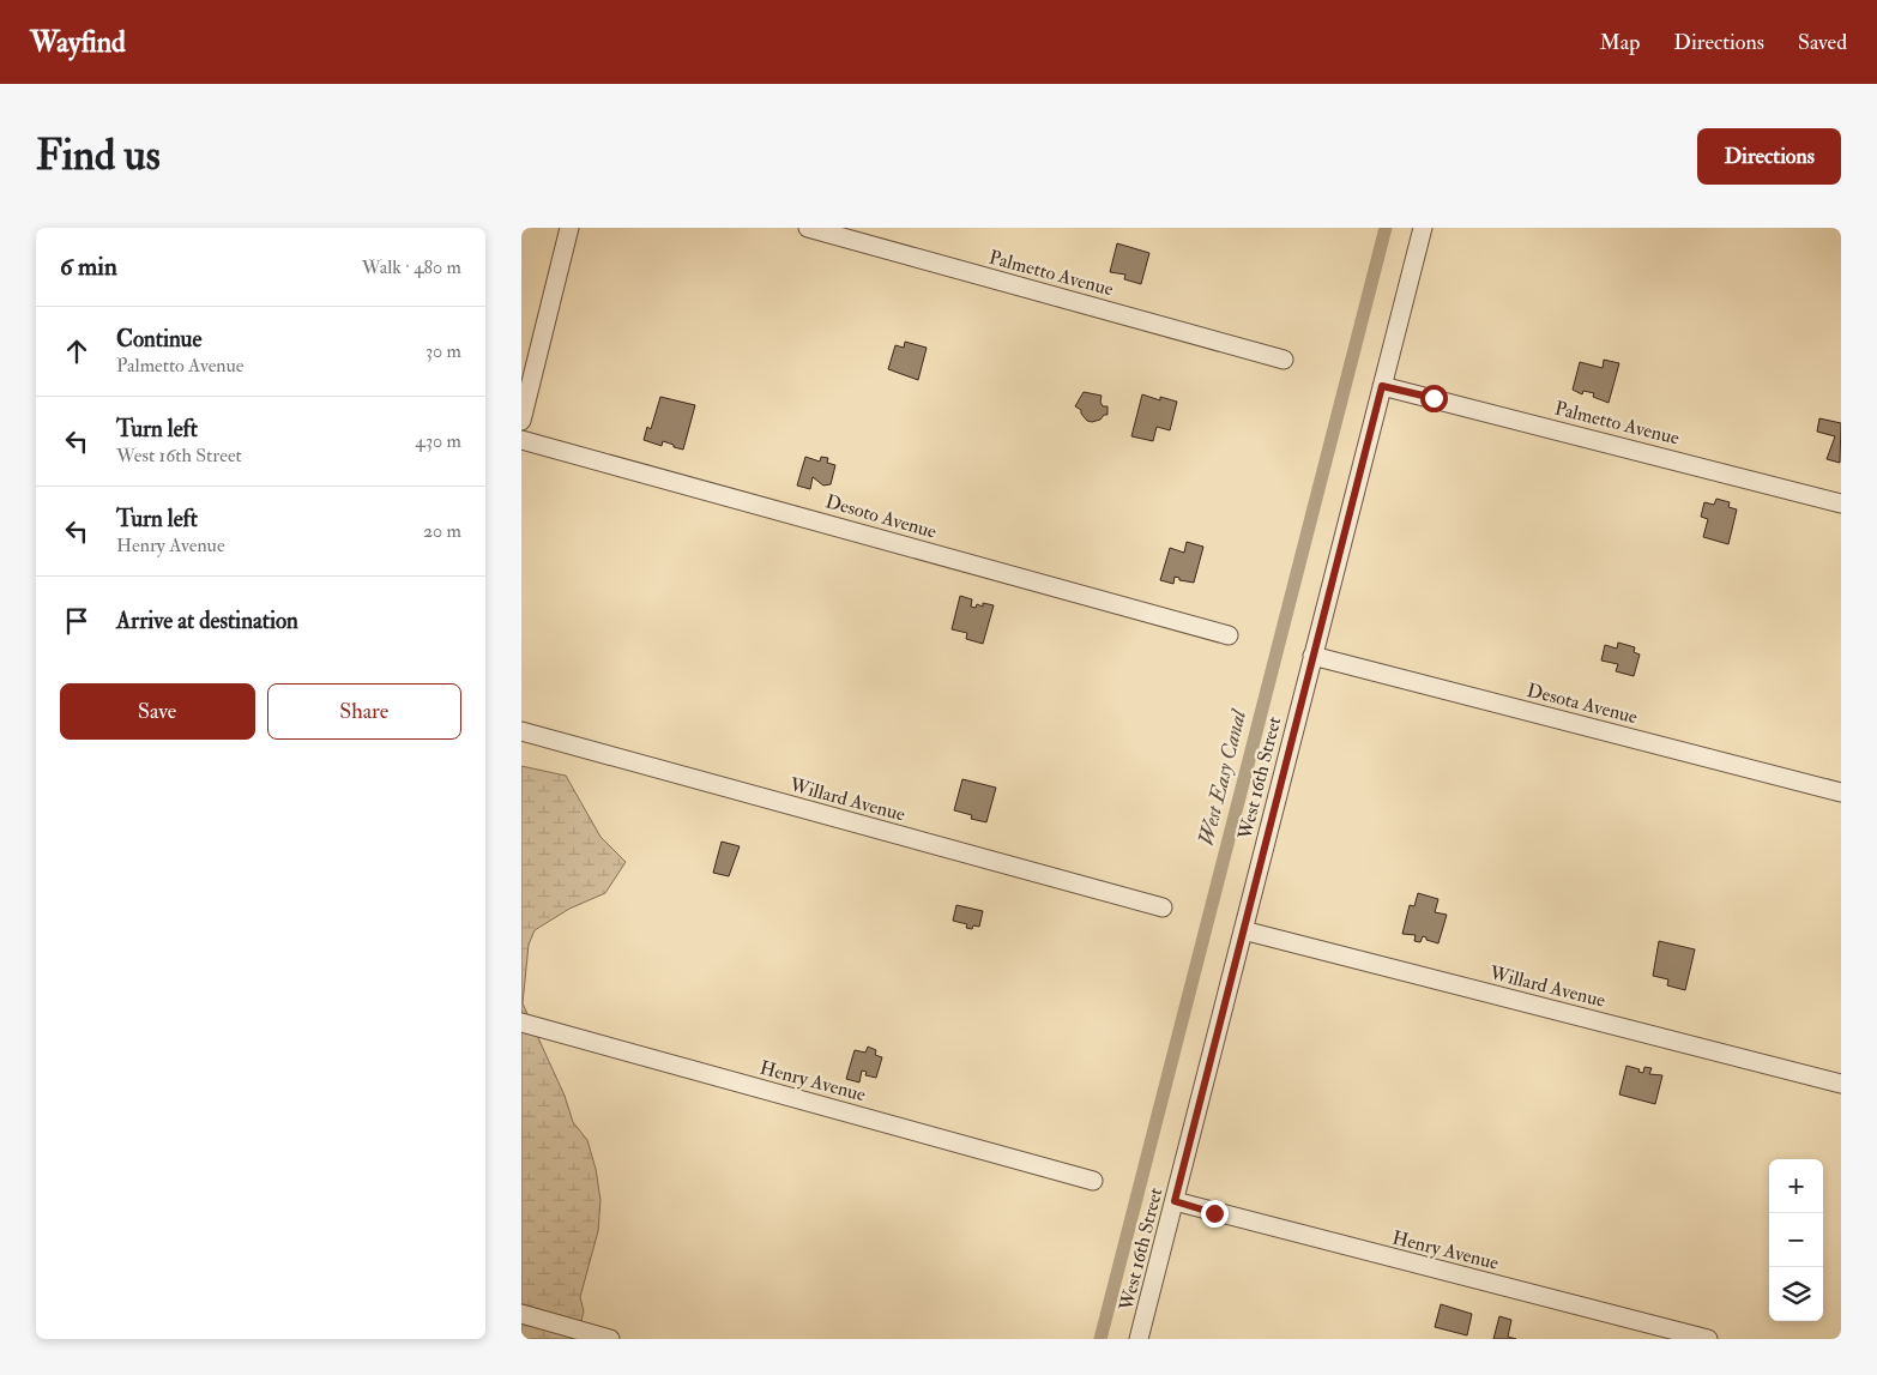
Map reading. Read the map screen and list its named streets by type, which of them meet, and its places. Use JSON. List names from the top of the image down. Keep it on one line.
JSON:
{"streets":{"street":["Palmetto Avenue","Desoto Avenue","Desota Avenue","West 16th Street","Willard Avenue","Henry Avenue"]},"crossings":[["Palmetto Avenue","West 16th Street"],["Desota Avenue","West 16th Street"],["West 16th Street","Willard Avenue"],["West 16th Street","Henry Avenue"]],"water":["West Easy Canal"],"page":{"header":"Wayfind","nav":["Map","Directions","Saved"],"buttons":["Directions",["Save","Share"]],"title":"Find us","heading":["6 min","Walk · 480 m"],"list":[["Continue","Palmetto Avenue","30 m"],["Turn left","West 16th Street","430 m"],["Turn left","Henry Avenue","20 m"],"Arrive at destination"],"map_buttons":["+","−"]}}
